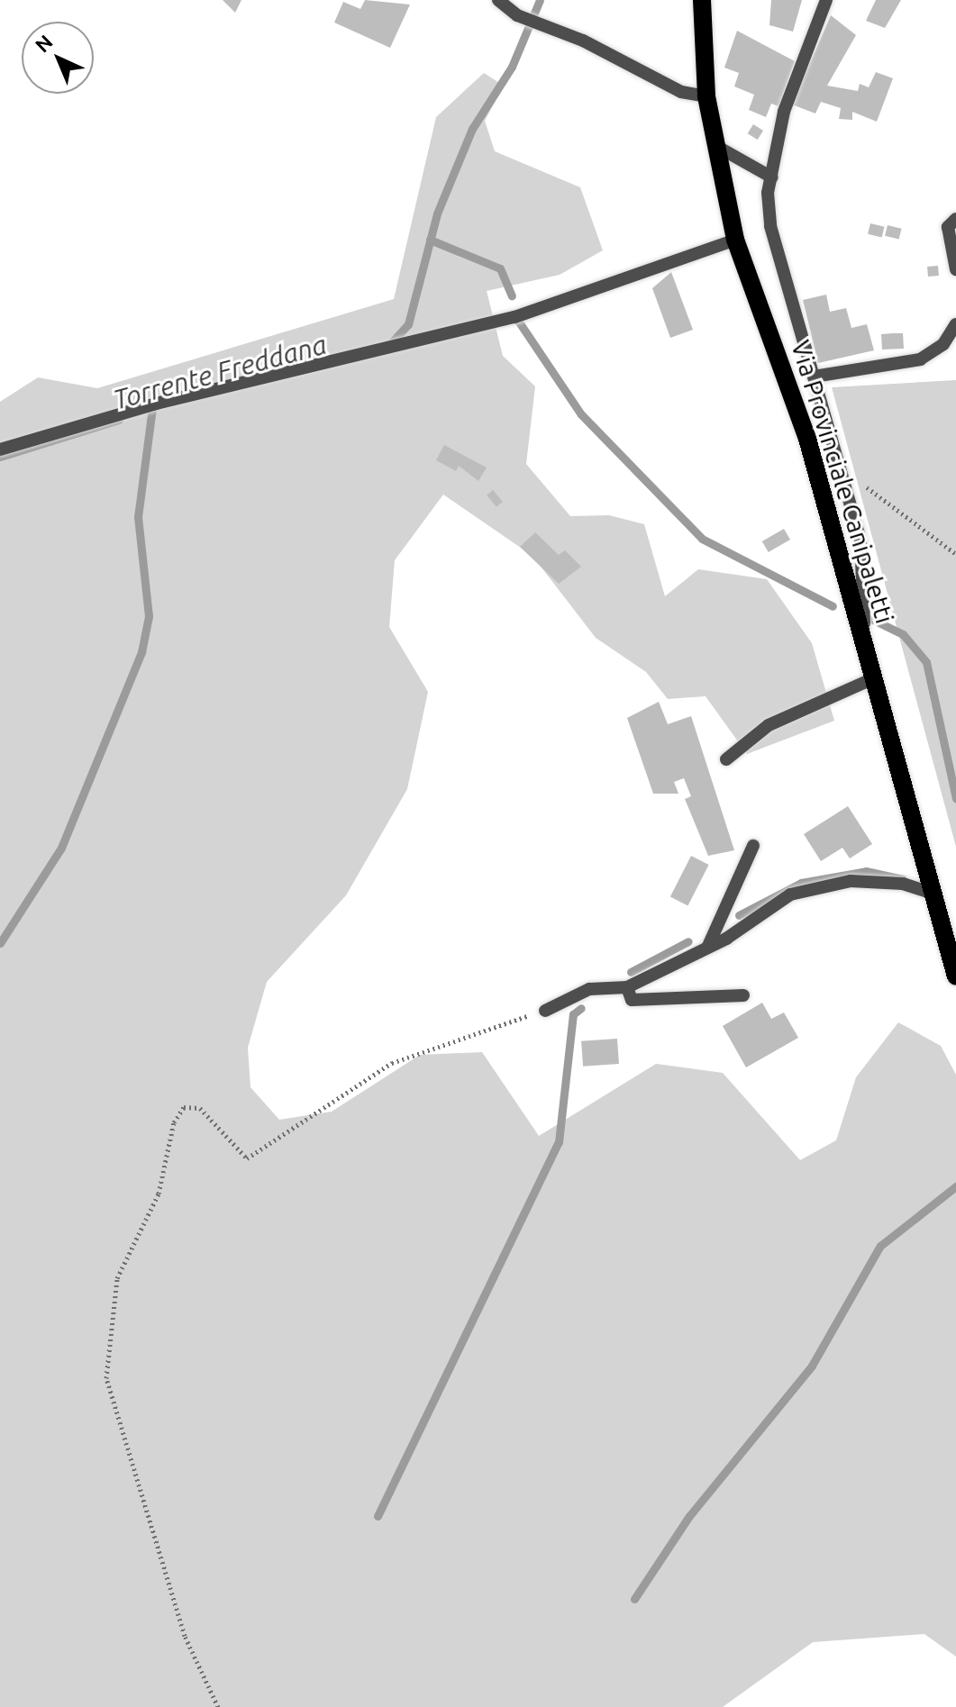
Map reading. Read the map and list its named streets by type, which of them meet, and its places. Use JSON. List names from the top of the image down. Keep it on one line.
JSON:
{"streets":{"main road":["Via Provinciale Canipaletti"]},"water":["Torrente Freddana"],"north":"top left"}
